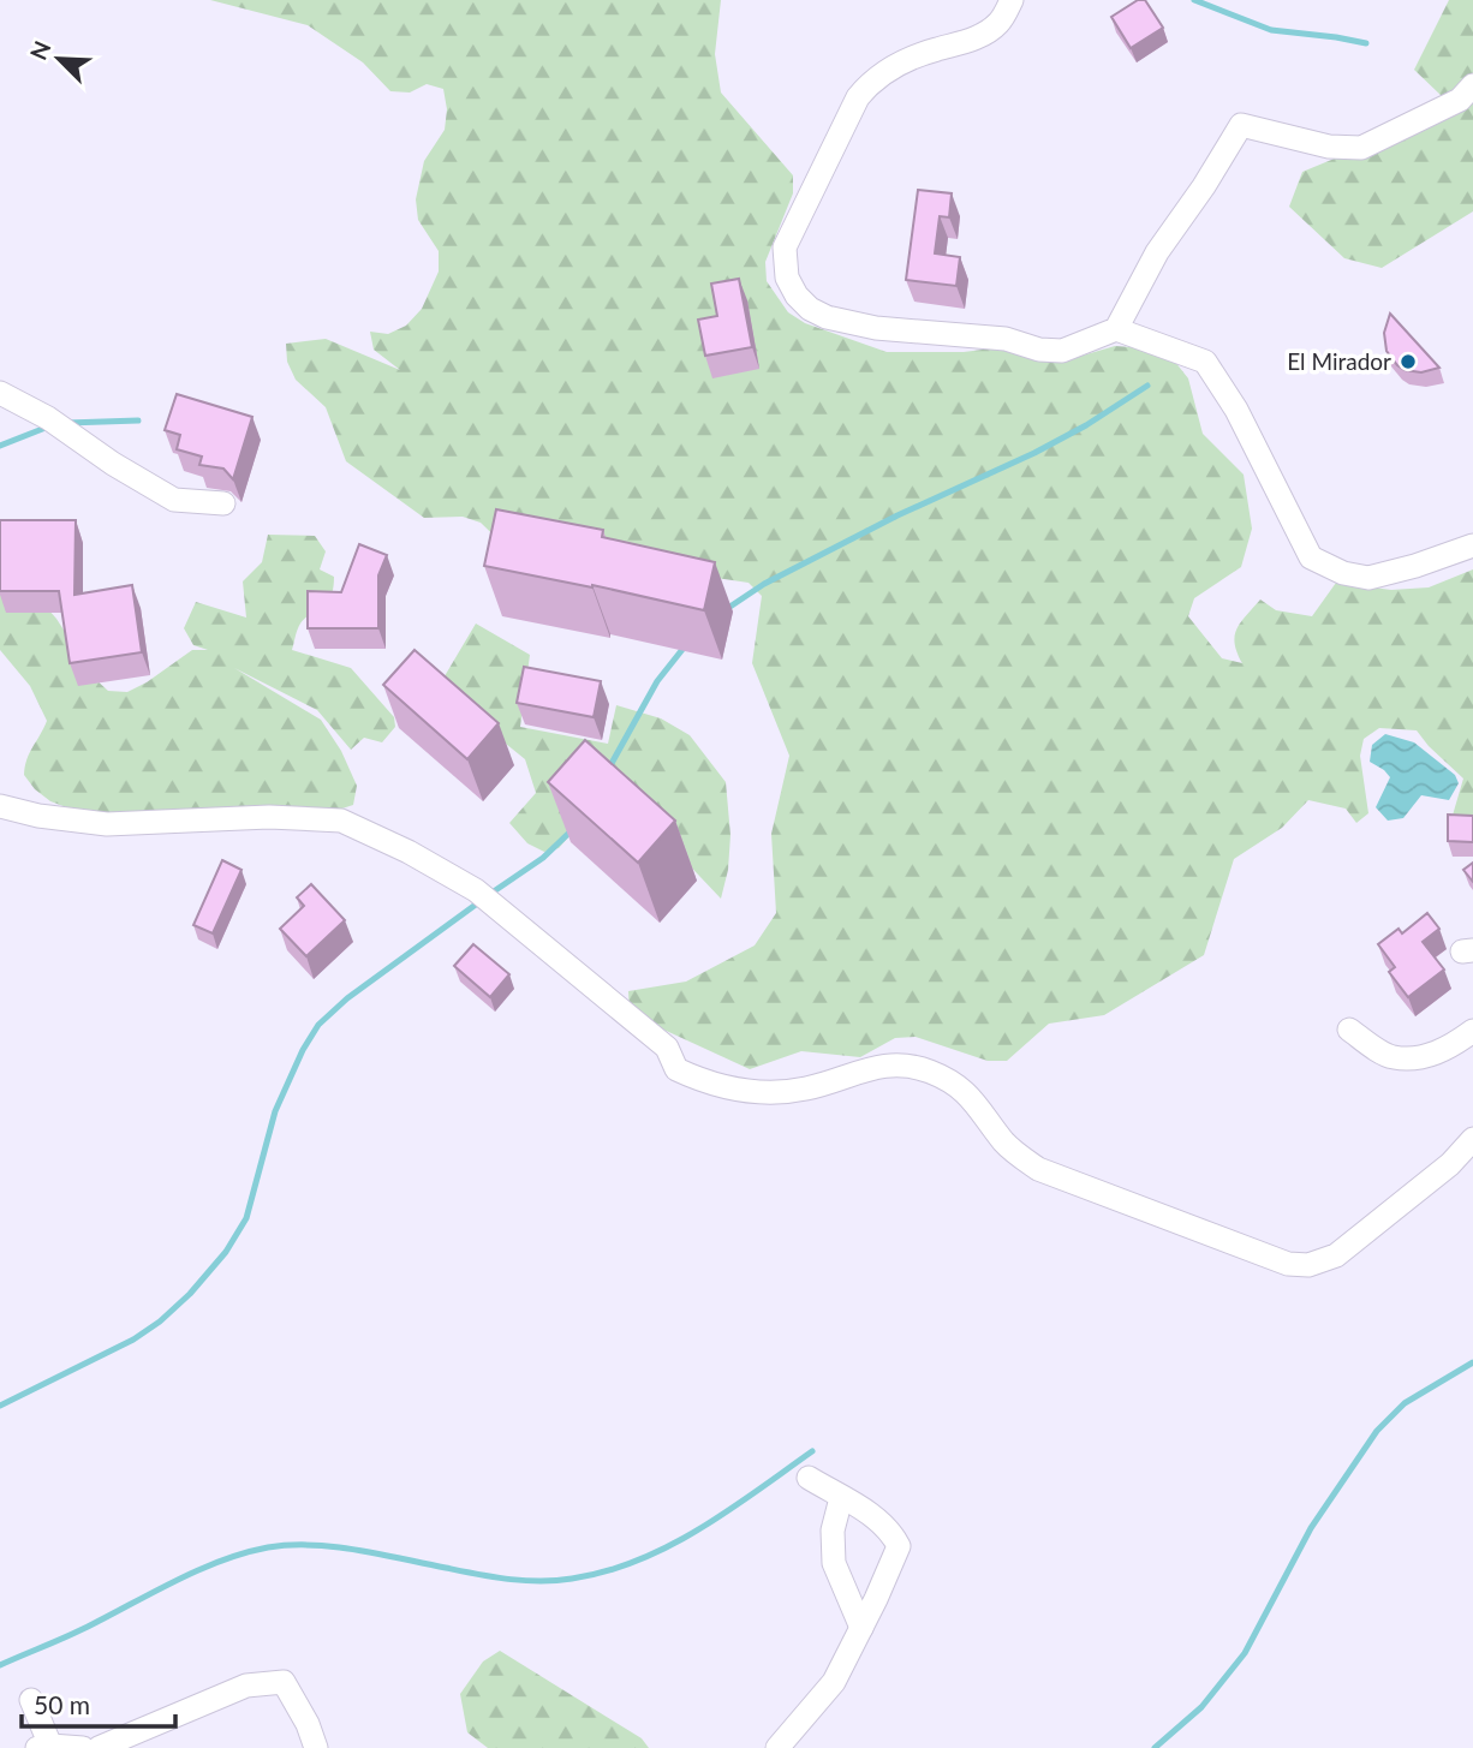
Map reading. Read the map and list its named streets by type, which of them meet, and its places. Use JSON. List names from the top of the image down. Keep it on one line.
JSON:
{"places":["El Mirador"],"scale_bar":"50 m","north":"top left"}
